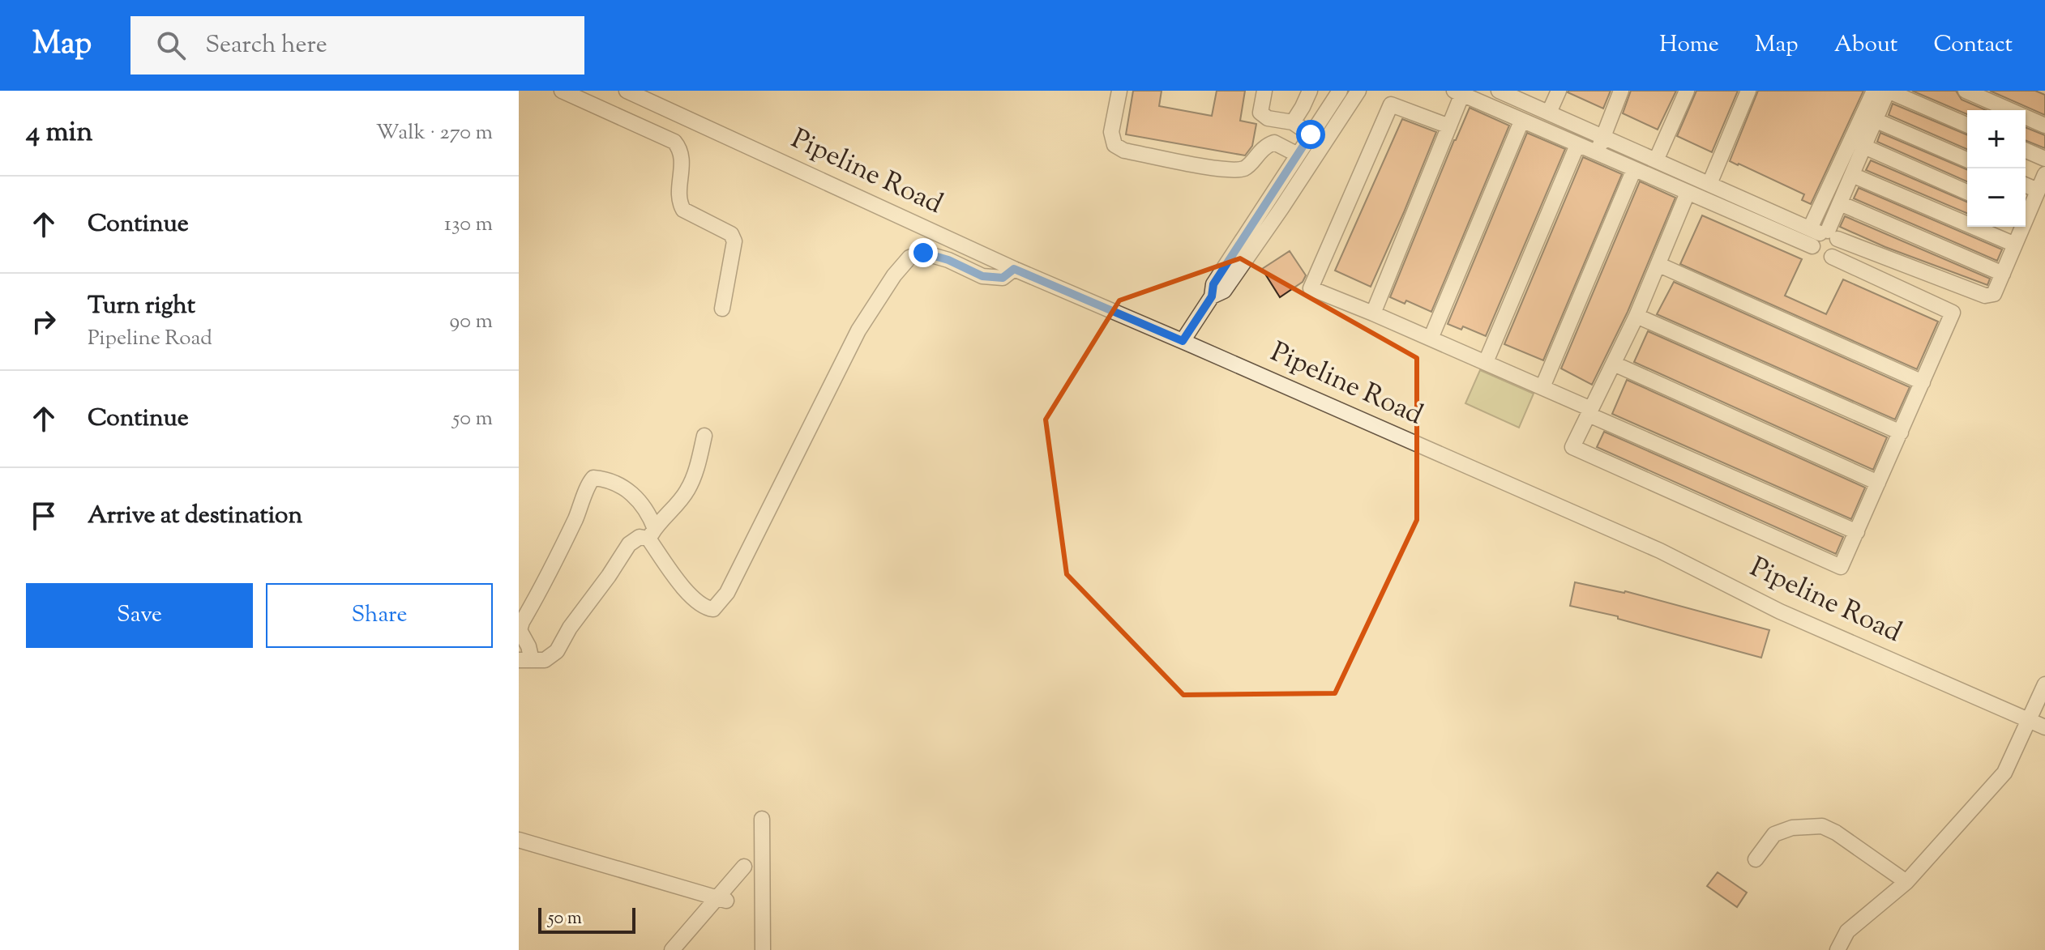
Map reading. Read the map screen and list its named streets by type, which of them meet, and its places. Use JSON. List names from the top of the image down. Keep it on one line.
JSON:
{"streets":{"street":["Pipeline Road"]},"scale_bar":"50 m","page":{"header":"Map","search":"Search here","nav":["Home","Map","About","Contact"],"heading":["4 min","Walk · 270 m"],"map_buttons":["+","−"],"list":[["Continue","130 m"],["Turn right","Pipeline Road","90 m"],["Continue","50 m"],"Arrive at destination"],"buttons":["Save","Share"],"scale":"50 m"}}
